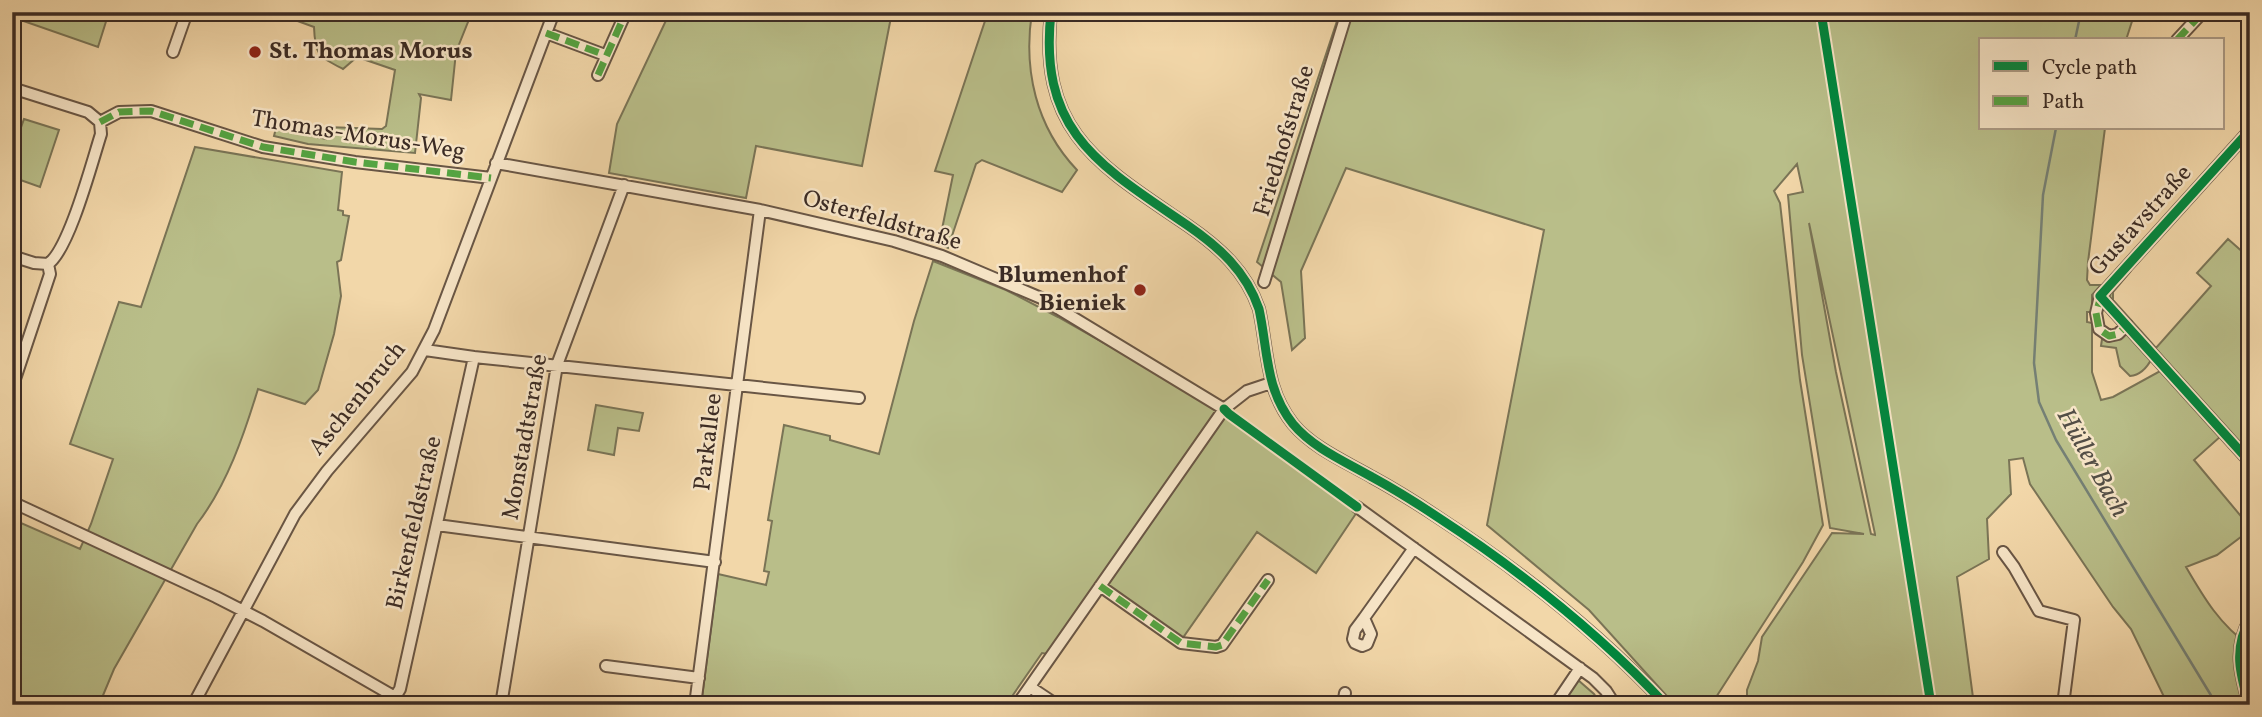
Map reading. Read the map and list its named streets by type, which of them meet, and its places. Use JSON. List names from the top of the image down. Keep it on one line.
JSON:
{"streets":{"street":["Thomas-Morus-Weg","Friedhofstraße","Osterfeldstraße","Gustavstraße","Aschenbruch","Monstadtstraße","Parkallee","Birkenfeldstraße"]},"crossings":[["Thomas-Morus-Weg","Aschenbruch"],["Osterfeldstraße","Aschenbruch"],["Osterfeldstraße","Monstadtstraße"],["Osterfeldstraße","Parkallee"]],"water":["Hüller Bach"],"places":["St. Thomas Morus","Blumenhof Bieniek"],"legend":["Cycle path","Path"]}
